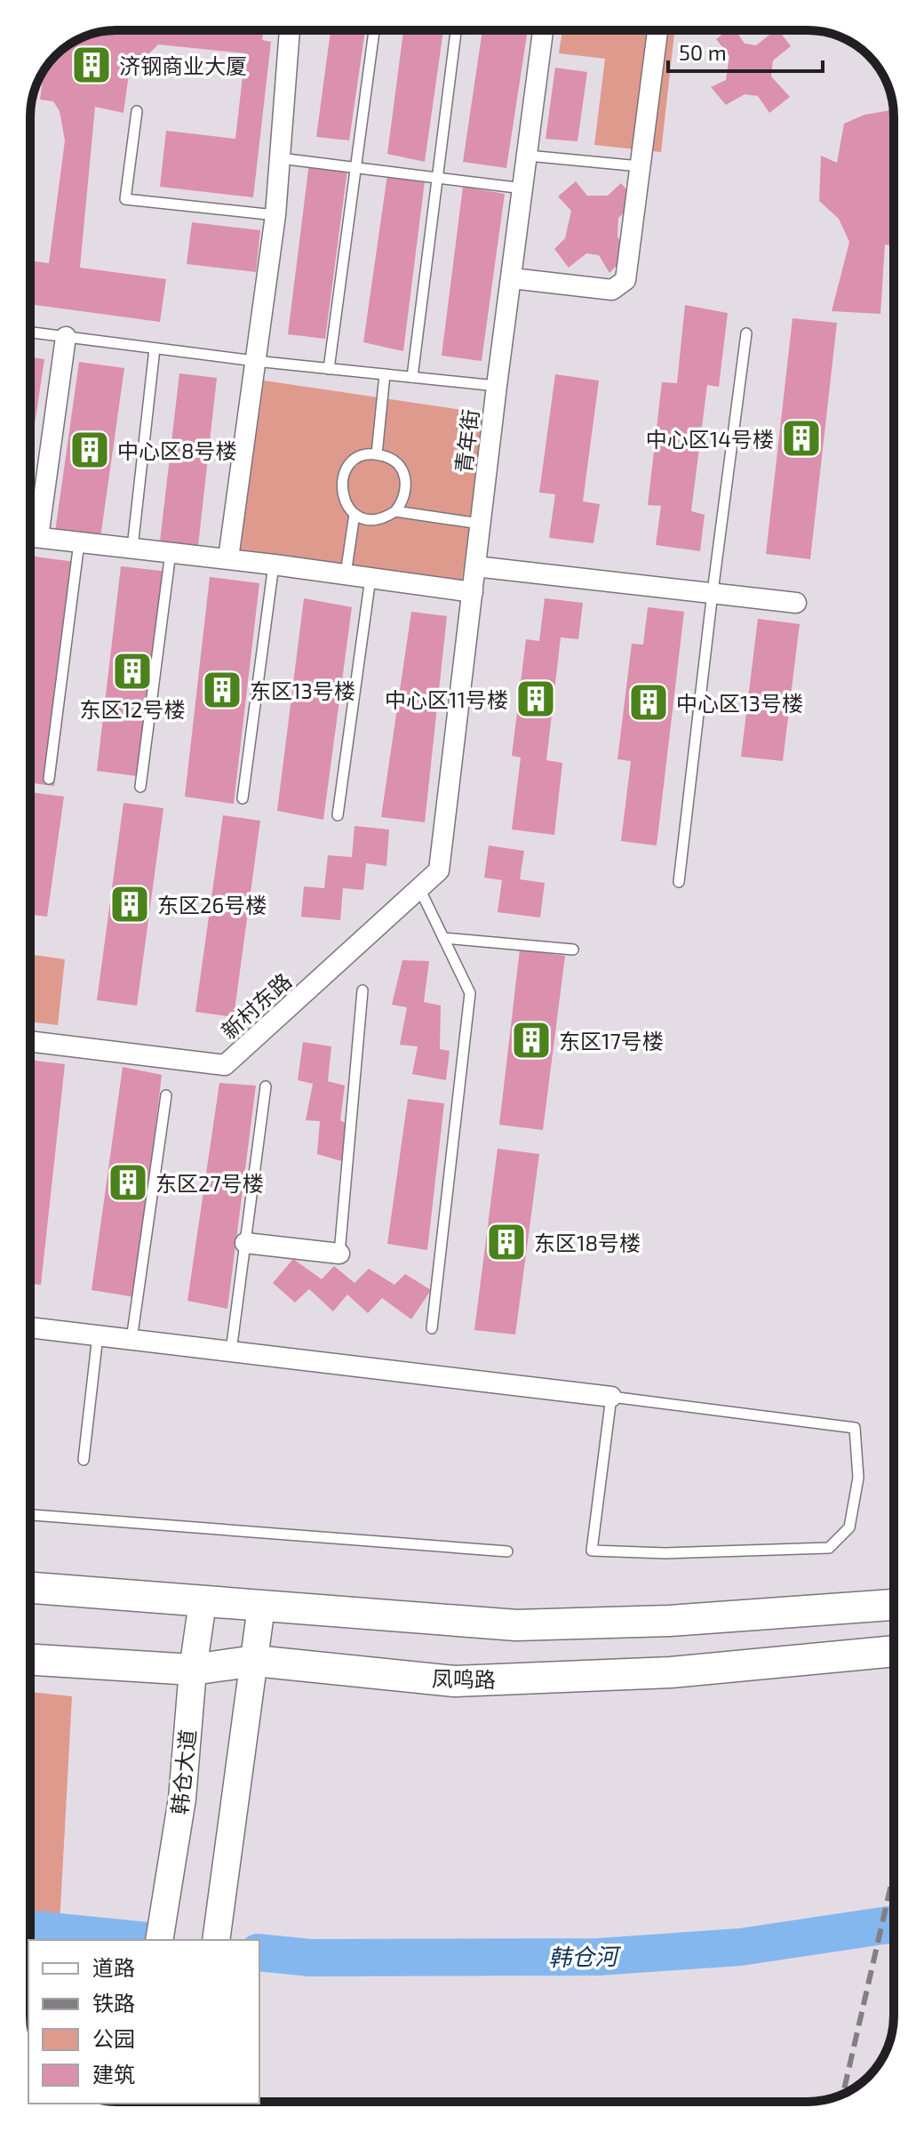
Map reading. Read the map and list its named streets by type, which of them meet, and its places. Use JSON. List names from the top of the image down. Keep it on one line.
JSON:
{"streets":{"main road":["凤鸣路","韩仓大道"],"street":["青年街","新村东路"]},"crossings":[["青年街","新村东路"],["凤鸣路","韩仓大道"]],"water":["韩仓河"],"places":{"building":["济钢商业大厦","中心区14号楼","中心区8号楼","东区12号楼","东区13号楼","中心区11号楼","中心区13号楼","东区26号楼","东区17号楼","东区27号楼","东区18号楼"]},"legend":["道路","铁路","公园","建筑"],"scale_bar":"50 m"}
